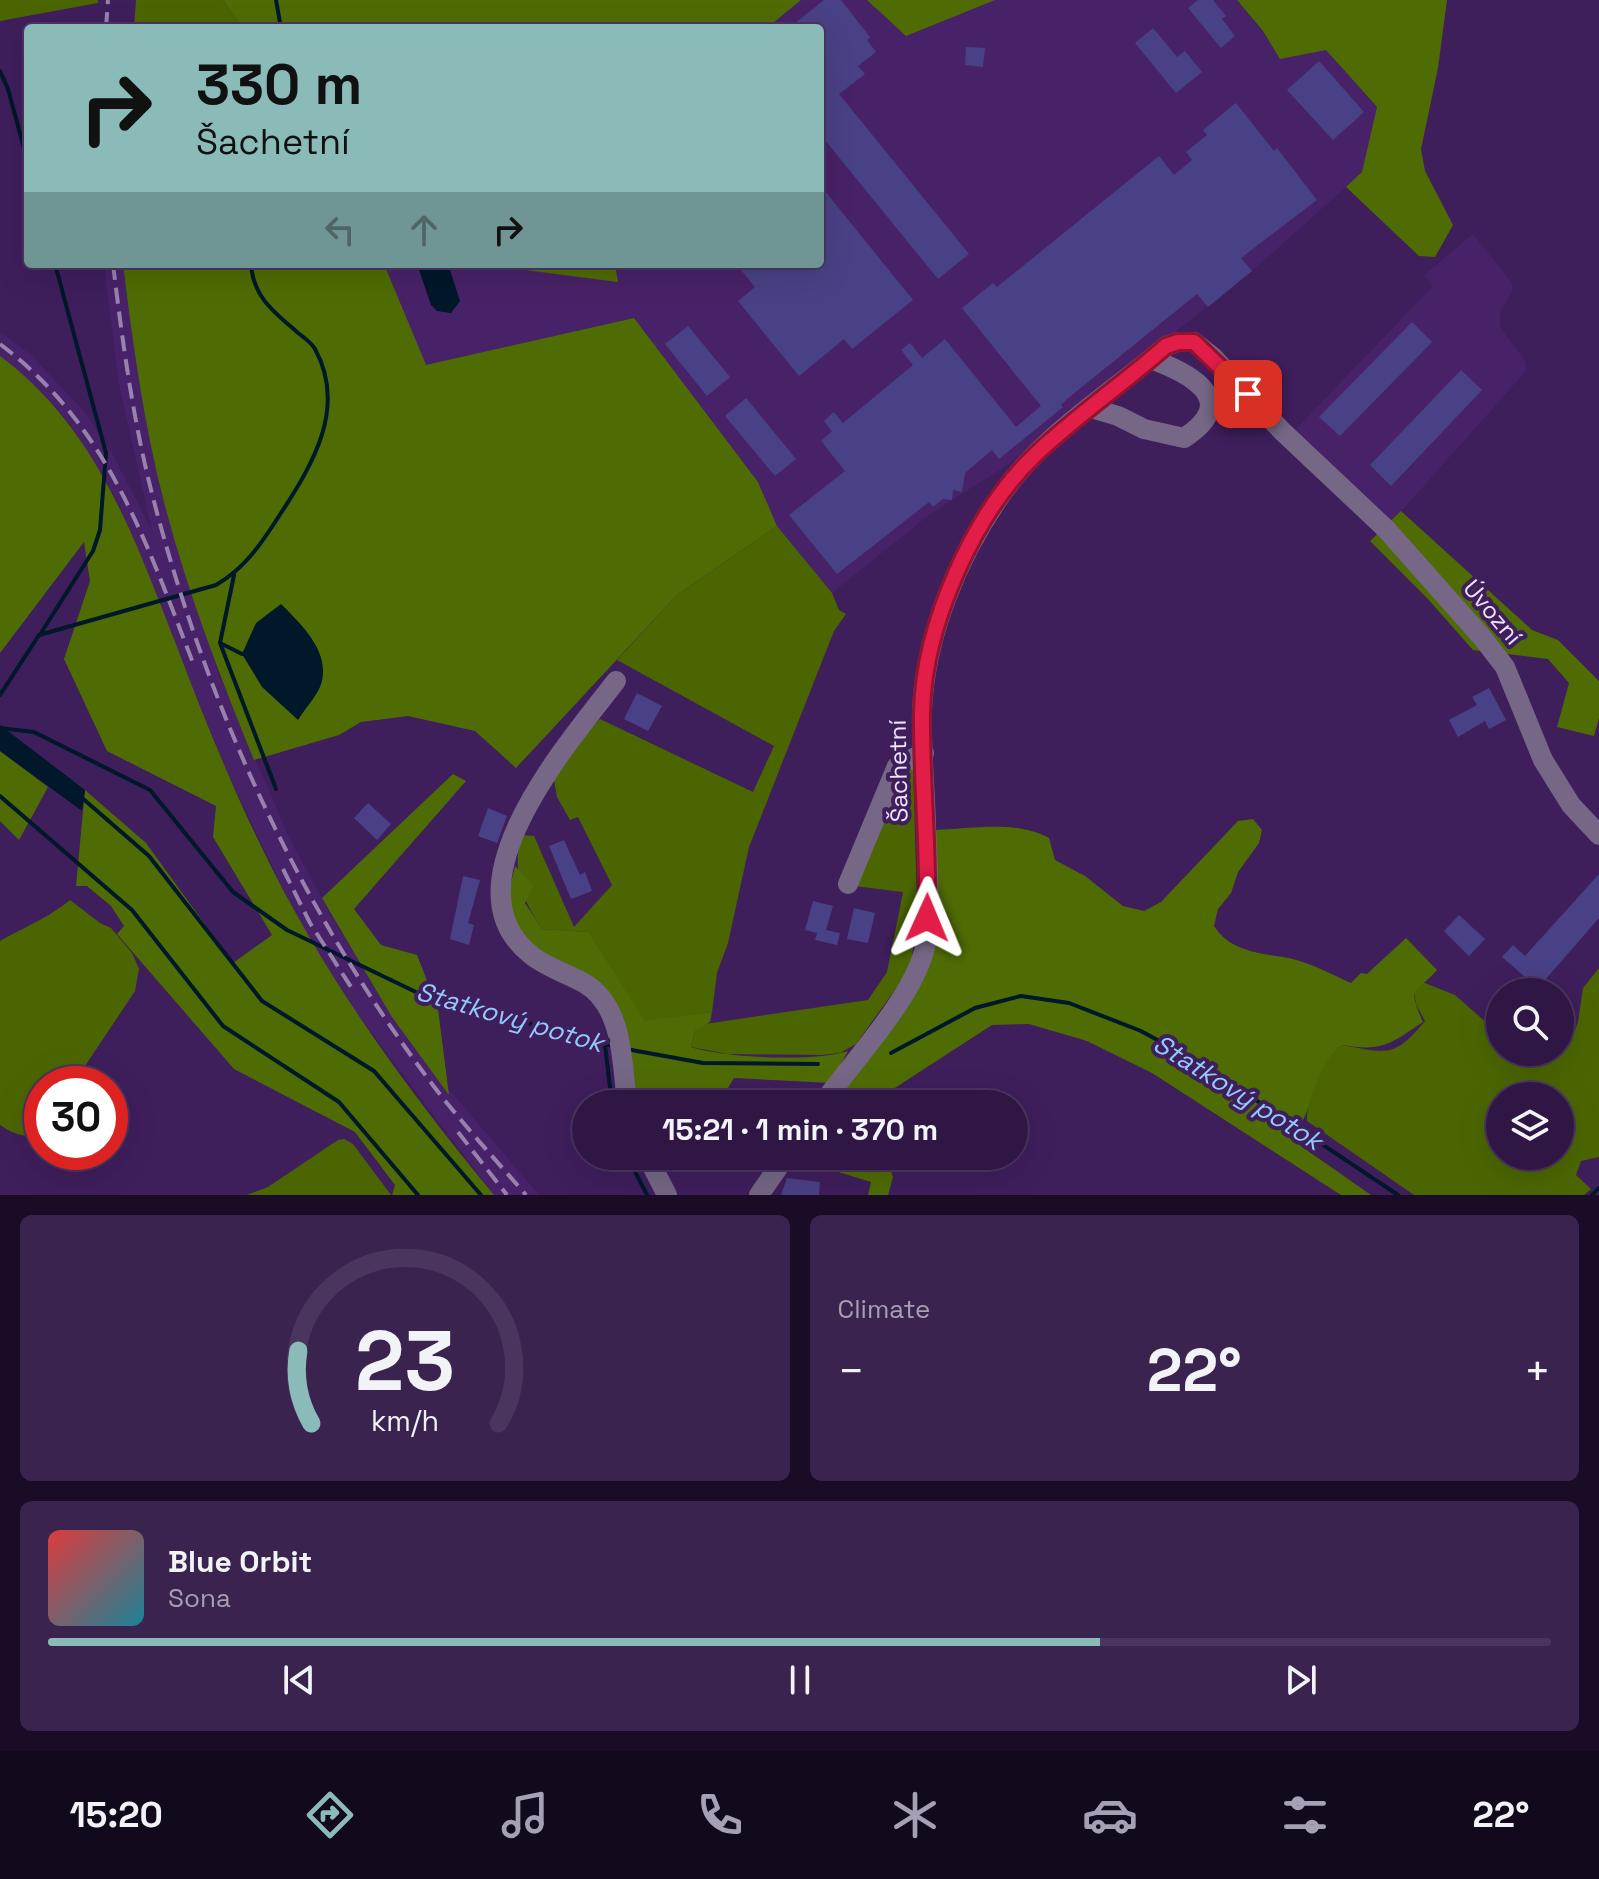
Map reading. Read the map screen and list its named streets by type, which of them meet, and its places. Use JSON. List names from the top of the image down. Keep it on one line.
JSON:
{"streets":{"street":["Úvozní","Šachetní"]},"crossings":[["Úvozní","Šachetní"]],"water":["Statkový potok"],"page":{"turn":["330 m","Šachetní"],"limit":"30","trip":"15:21 · 1 min · 370 m","tile":"Climate","heat":["−","22°","+"],"song":["Blue Orbit","Sona"],"tabs":["15:20","22°"],"gauge":["23","km/h"]}}
